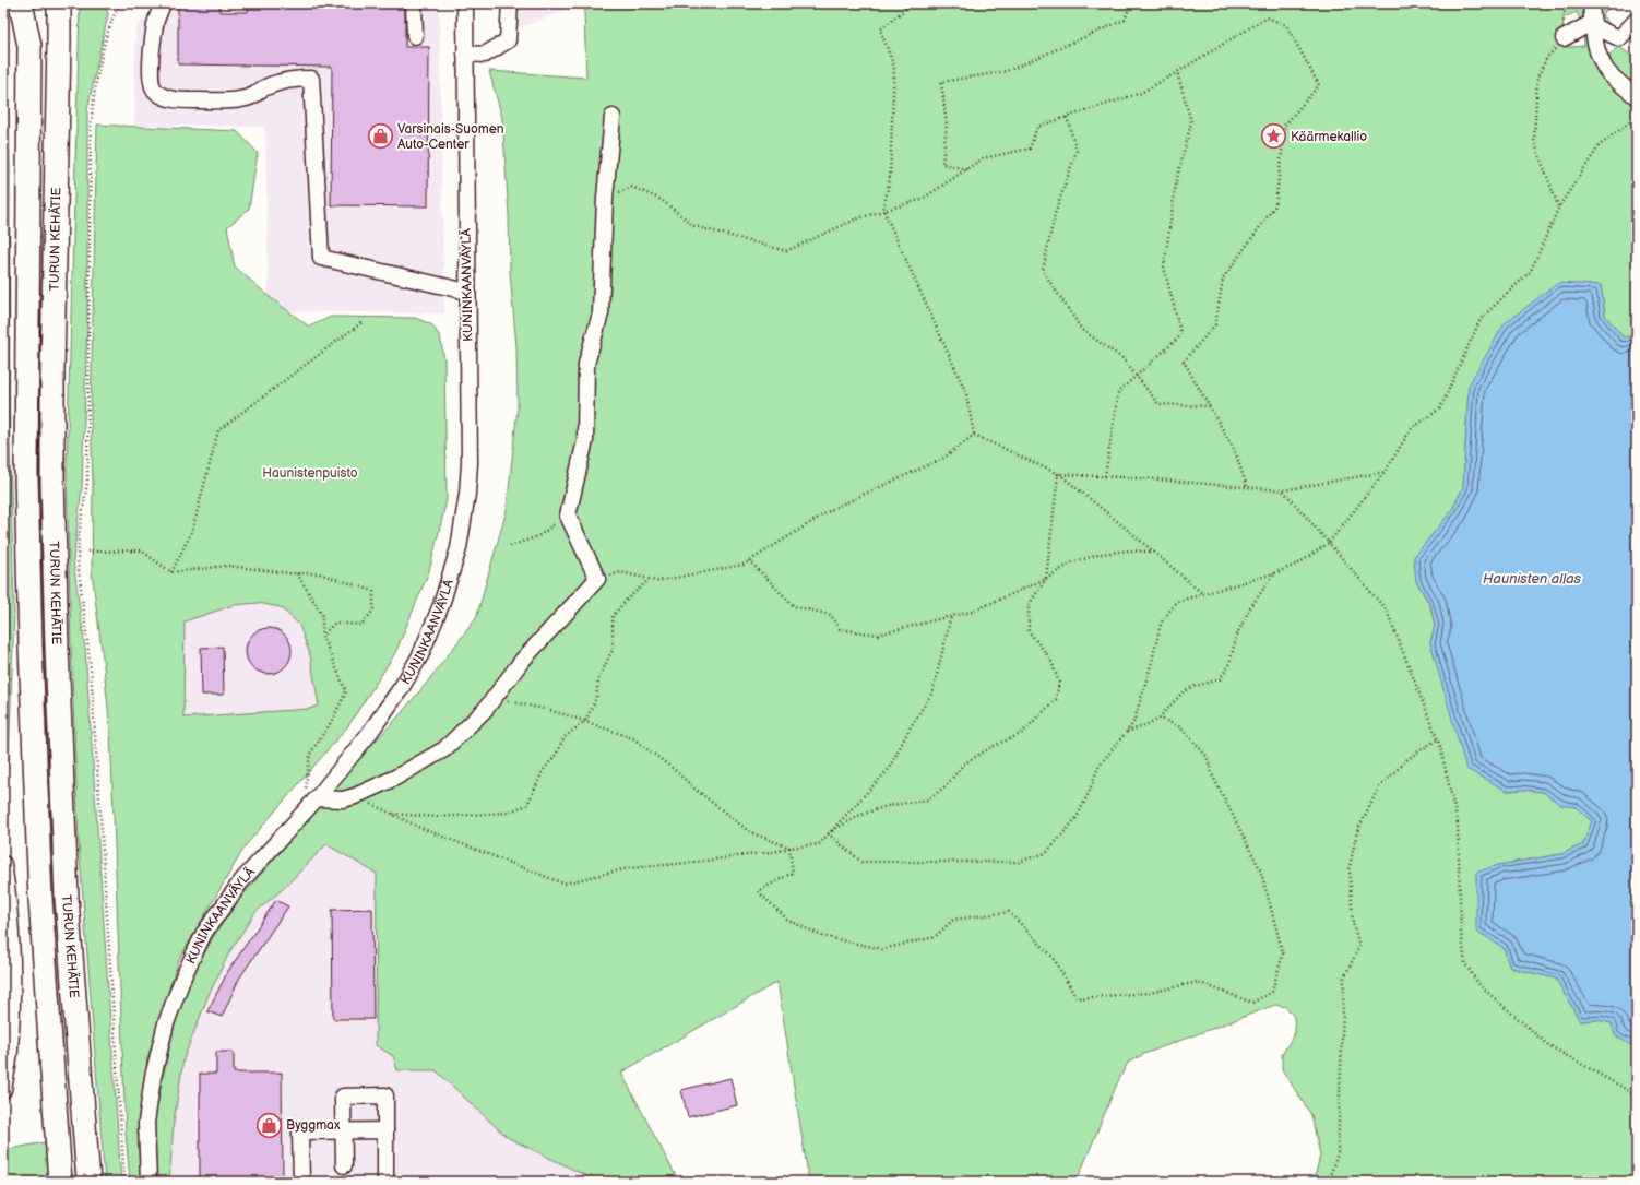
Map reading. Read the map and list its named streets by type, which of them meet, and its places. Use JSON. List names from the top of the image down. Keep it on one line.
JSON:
{"streets":{"highway":["TURUN KEHÄTIE"],"street":["KUNINKAANVÄYLÄ"]},"water":["Haunisten allas"],"parks":["Haunistenpuisto"],"places":{"shop":["Varsinais-Suomen Auto-Center","Byggmax"],"place":["Käärmekallio"]}}
